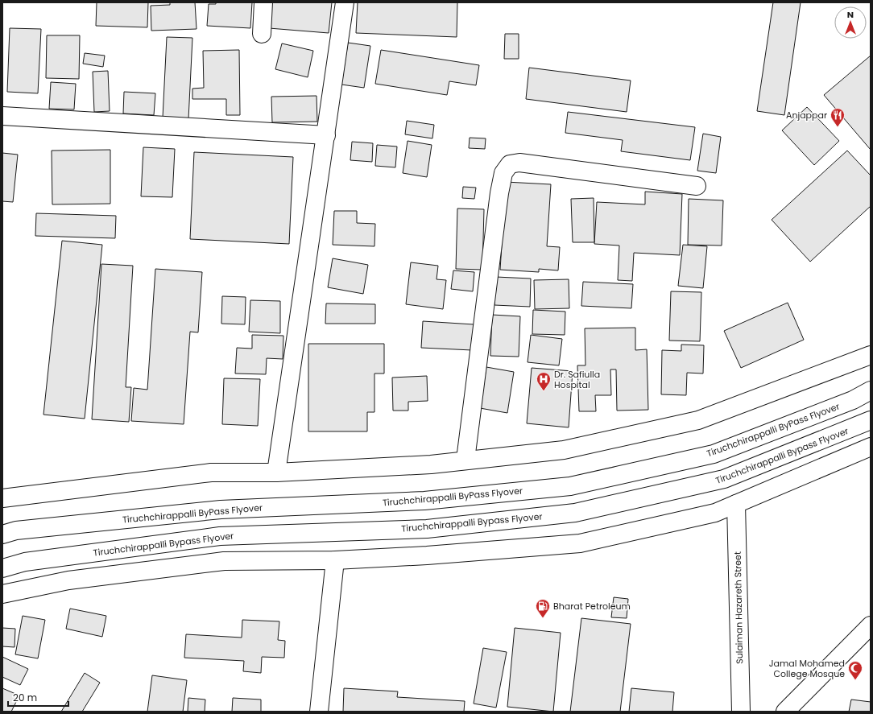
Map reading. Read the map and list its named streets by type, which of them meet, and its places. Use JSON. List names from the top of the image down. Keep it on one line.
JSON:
{"streets":{"main road":["Tiruchchirappalli ByPass Flyover","Tiruchchirappalli Bypass Flyover","Sulaiman Hazareth Street"]},"places":{"restaurant":["Anjappar"],"hospital":["Dr. Safiulla Hospital"],"fuel station":["Bharat Petroleum"],"mosque":["Jamal Mohamed College Mosque"]},"scale_bar":"20 m","north":"top"}
